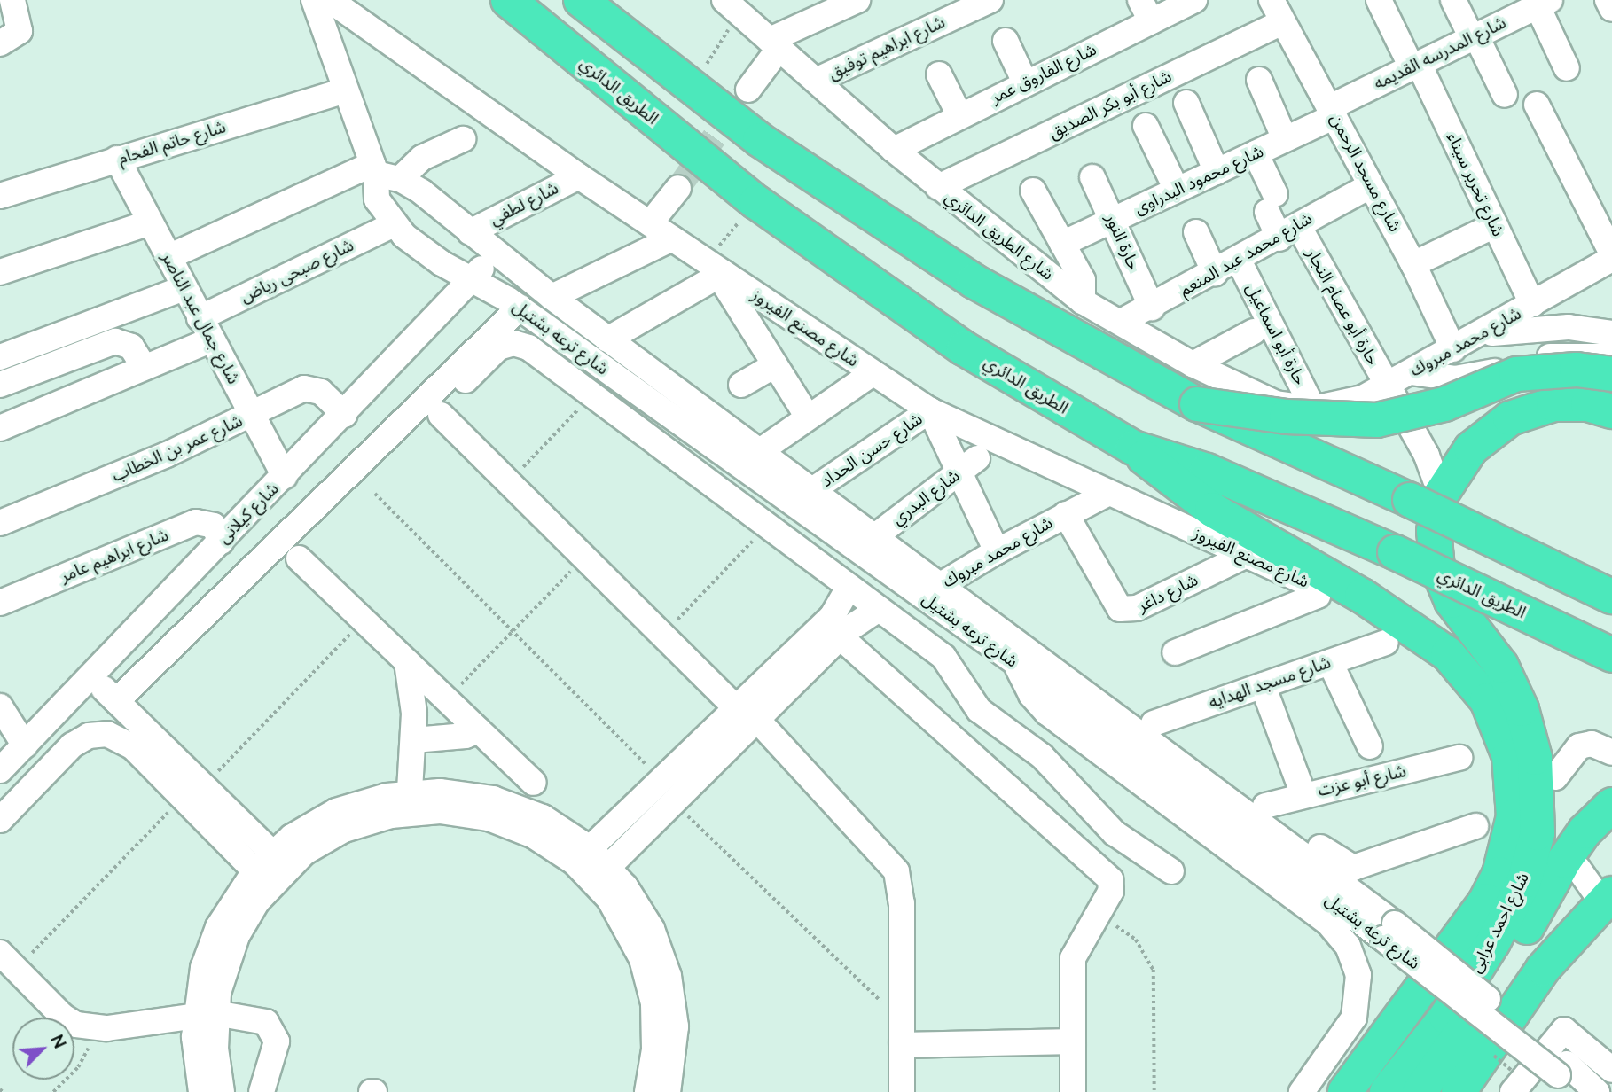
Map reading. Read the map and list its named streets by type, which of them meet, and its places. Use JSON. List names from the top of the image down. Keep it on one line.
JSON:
{"streets":{"highway":["الطريق الدائري","شارع احمد عرابى"],"street":["شارع ابراهيم توفيق","شارع المدرسه القديمه","شارع الفاروق عمر","شارع أبو بكر الصديق","شارع حاتم الفحام","شارع مسجد الرحمن","شارع محمود البدراوى","شارع تحرير سيناء","شارع لطفي","شارع الطريق الدائري","حارة النور","شارع محمد عبد المنعم","شارع صبحى رياض","حارة أبو عصام النجار","شارع جمال عبد الناصر","شارع مصنع الفيروز","حارة أبو اسماعيل","شارع ترعه بشتيل","شارع محمد مبروك","شارع عمر بن الخطاب","شارع حسن الحداد","شارع البدري","شارع كيلانى","شارع ابراهيم عامر","شارع داغر","شارع مسجد الهدايه","شارع أبو عزت"]},"crossings":[["شارع ابراهيم توفيق","شارع الطريق الدائري"],["شارع المدرسه القديمه","شارع مسجد الرحمن"],["شارع المدرسه القديمه","شارع محمود البدراوى"],["شارع المدرسه القديمه","شارع تحرير سيناء"],["شارع الفاروق عمر","شارع الطريق الدائري"],["شارع أبو بكر الصديق","شارع مسجد الرحمن"],["شارع أبو بكر الصديق","شارع الطريق الدائري"],["شارع حاتم الفحام","شارع جمال عبد الناصر"],["شارع حاتم الفحام","شارع ترعه بشتيل"],["شارع مسجد الرحمن","شارع محمود البدراوى"],["شارع مسجد الرحمن","شارع محمد عبد المنعم"],["شارع مسجد الرحمن","شارع محمد مبروك"],["شارع محمود البدراوى","حارة النور"],["شارع محمود البدراوى","حارة أبو عصام النجار"],["شارع تحرير سيناء","شارع محمد مبروك"],["شارع لطفي","شارع مصنع الفيروز"],["شارع لطفي","شارع ترعه بشتيل"],["شارع الطريق الدائري","شارع محمد عبد المنعم"],["شارع الطريق الدائري","حارة أبو اسماعيل"],["شارع الطريق الدائري","شارع محمد مبروك"],["حارة النور","شارع محمد عبد المنعم"],["شارع محمد عبد المنعم","حارة أبو عصام النجار"],["شارع محمد عبد المنعم","حارة أبو اسماعيل"],["شارع صبحى رياض","شارع جمال عبد الناصر"],["شارع صبحى رياض","شارع ترعه بشتيل"],["حارة أبو عصام النجار","شارع محمد مبروك"],["حارة أبو عصام النجار","شارع احمد عرابى"],["شارع جمال عبد الناصر","شارع عمر بن الخطاب"],["شارع جمال عبد الناصر","شارع كيلانى"],["شارع مصنع الفيروز","شارع محمد مبروك"],["شارع مصنع الفيروز","شارع حسن الحداد"],["شارع مصنع الفيروز","شارع داغر"],["حارة أبو اسماعيل","شارع محمد مبروك"],["شارع ترعه بشتيل","شارع محمد مبروك"],["شارع ترعه بشتيل","شارع حسن الحداد"],["شارع ترعه بشتيل","شارع البدري"],["شارع ترعه بشتيل","شارع كيلانى"],["شارع ترعه بشتيل","شارع مسجد الهدايه"],["شارع ترعه بشتيل","شارع أبو عزت"],["شارع محمد مبروك","شارع داغر"],["شارع عمر بن الخطاب","شارع كيلانى"],["شارع كيلانى","شارع ابراهيم عامر"]],"north":"top right"}
